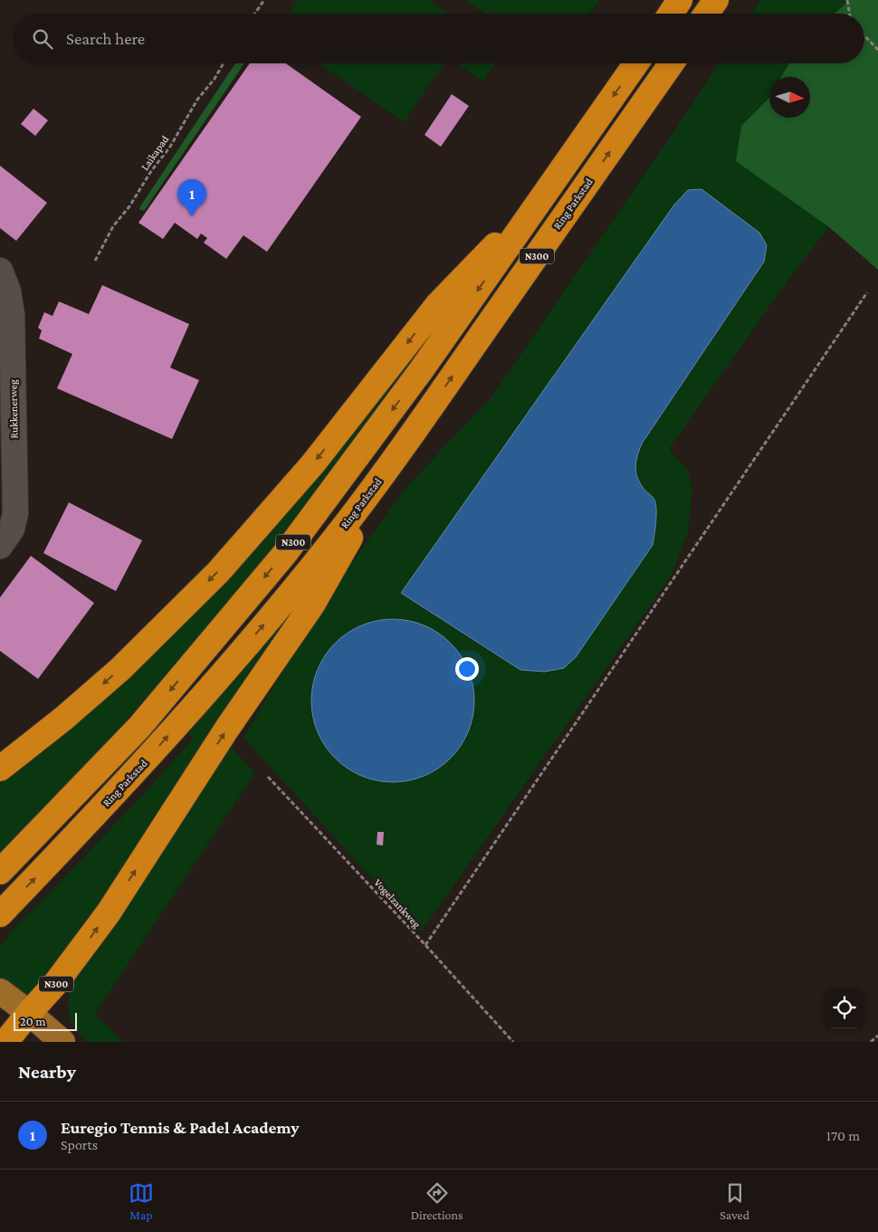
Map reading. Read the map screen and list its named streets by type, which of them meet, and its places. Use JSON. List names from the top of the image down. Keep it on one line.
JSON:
{"streets":{"highway":["Ring Parkstad","N300"],"street":["Rukkenerweg"],"path":["Laikapad","Vogelzankweg"]},"crossings":[["Ring Parkstad","N300"]],"scale_bar":"20 m","north":"right","page":{"search":"Search here","pins":"1","scale":"20 m","heading":"Nearby","list":[{"mark":"1","name":"Euregio Tennis & Padel Academy","note":"Sports","value":"170 m"}],"nav":["Map","Directions","Saved"]}}
